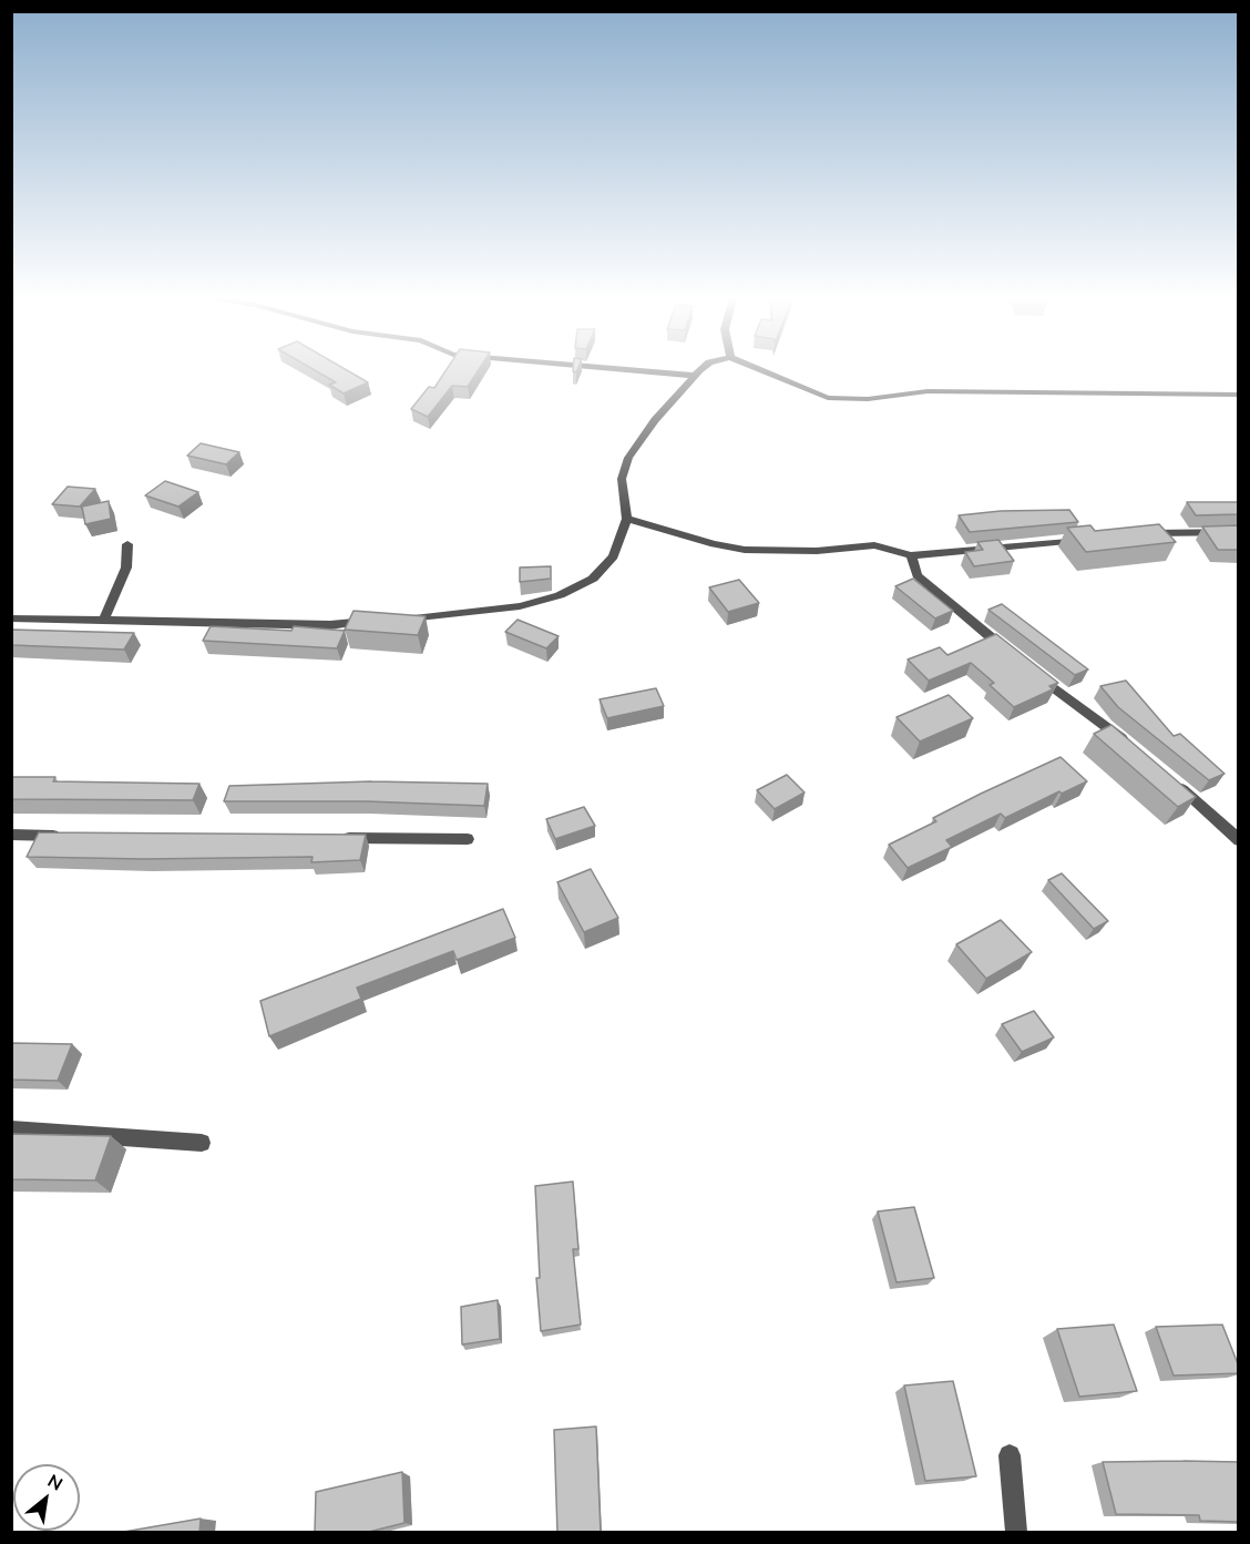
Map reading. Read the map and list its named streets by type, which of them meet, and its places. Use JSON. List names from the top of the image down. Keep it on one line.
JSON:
{"north":"top right"}
